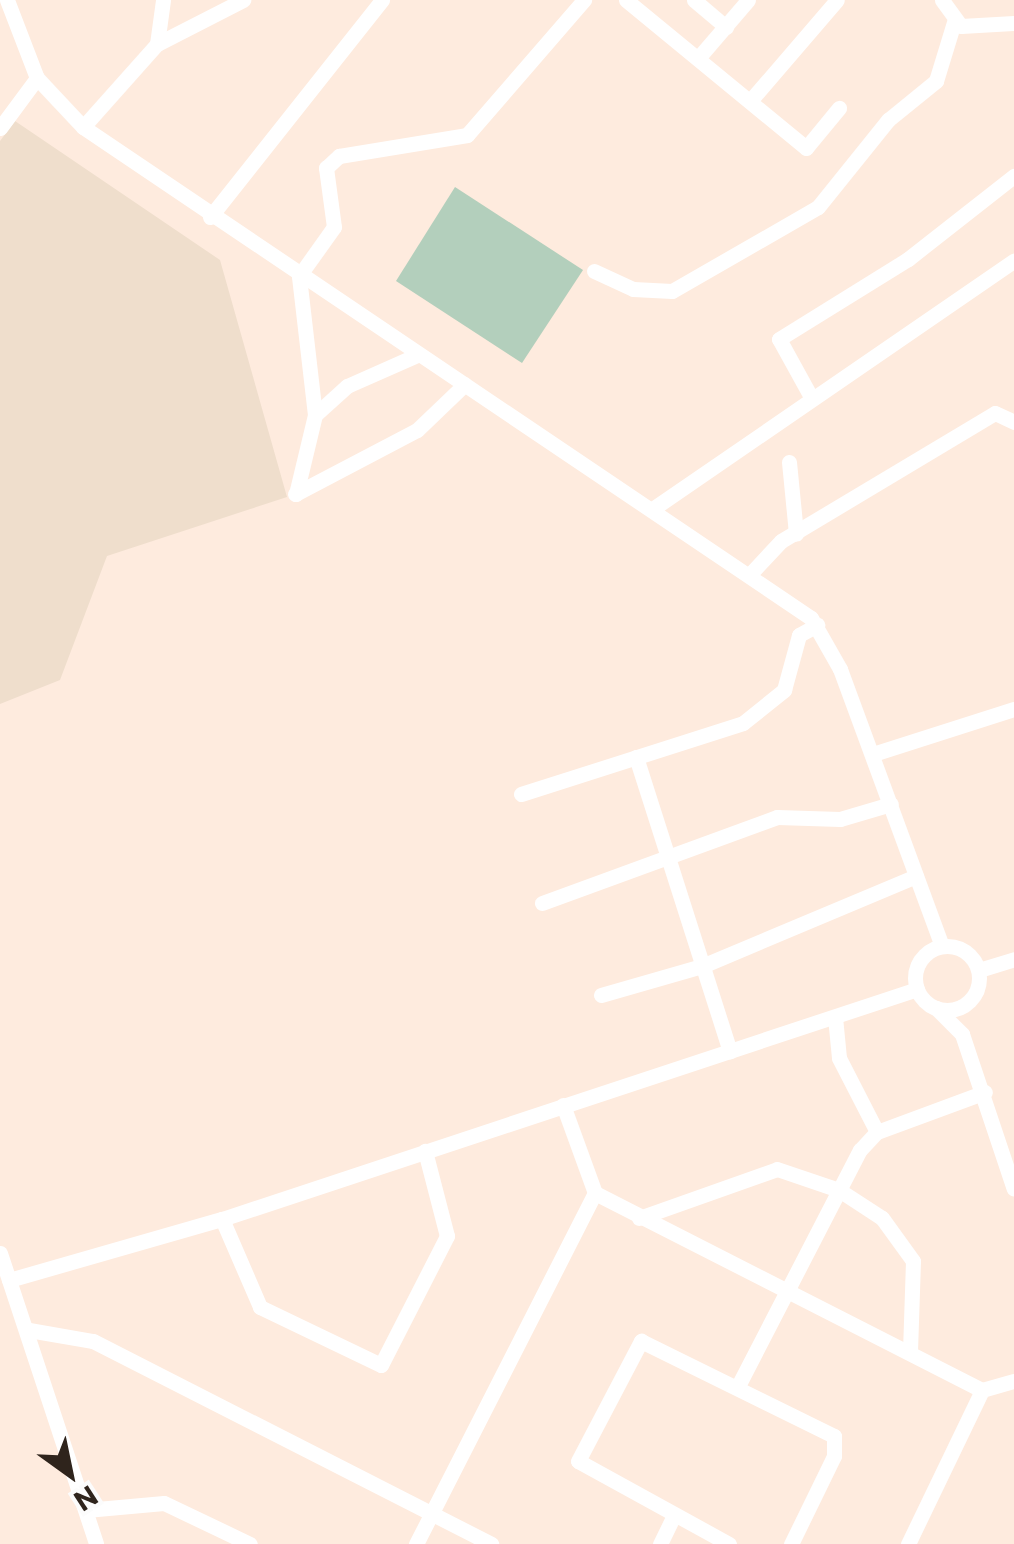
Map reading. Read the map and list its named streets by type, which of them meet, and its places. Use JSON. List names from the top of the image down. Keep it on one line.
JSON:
{"north":"bottom right"}
